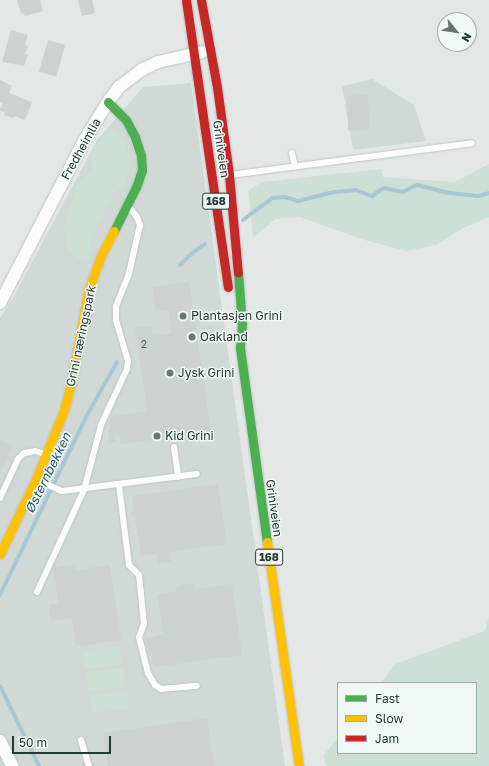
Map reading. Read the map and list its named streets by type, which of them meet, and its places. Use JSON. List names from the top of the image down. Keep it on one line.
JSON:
{"streets":{"main road":["Griniveien","168","Grini næringspark"],"street":["Fredheimlia"]},"crossings":[["Fredheimlia","Griniveien"],["Fredheimlia","Grini næringspark"]],"water":["Østernbekken"],"places":["Plantasjen Grini","Oakland","Jysk Grini","Kid Grini"],"house_numbers":["2"],"legend":["Fast","Slow","Jam"],"scale_bar":"50 m","north":"bottom right"}
